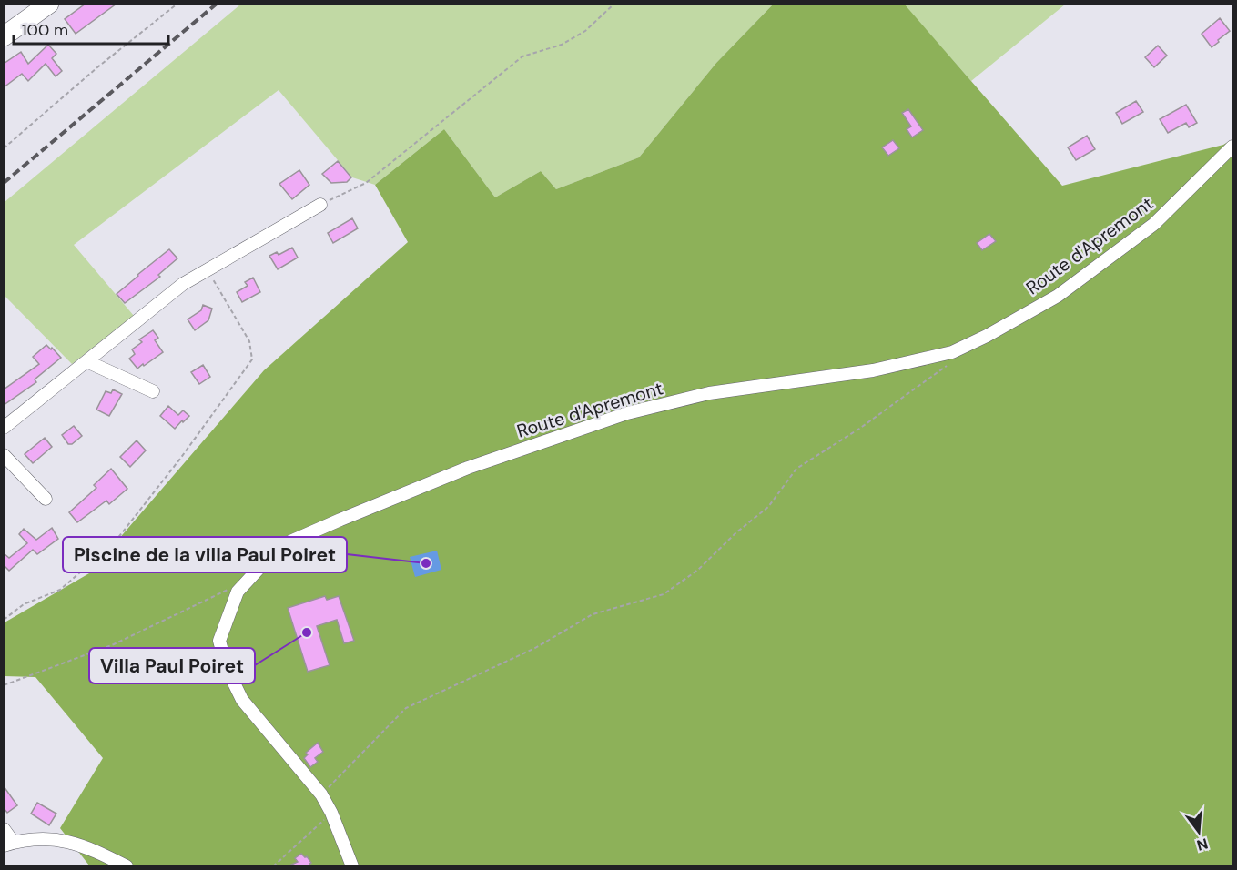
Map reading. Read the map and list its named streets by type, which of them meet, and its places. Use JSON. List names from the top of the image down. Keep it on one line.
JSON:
{"streets":{"street":["Route d'Apremont"]},"places":["Piscine de la villa Paul Poiret","Villa Paul Poiret"],"scale_bar":"100 m","north":"bottom"}
